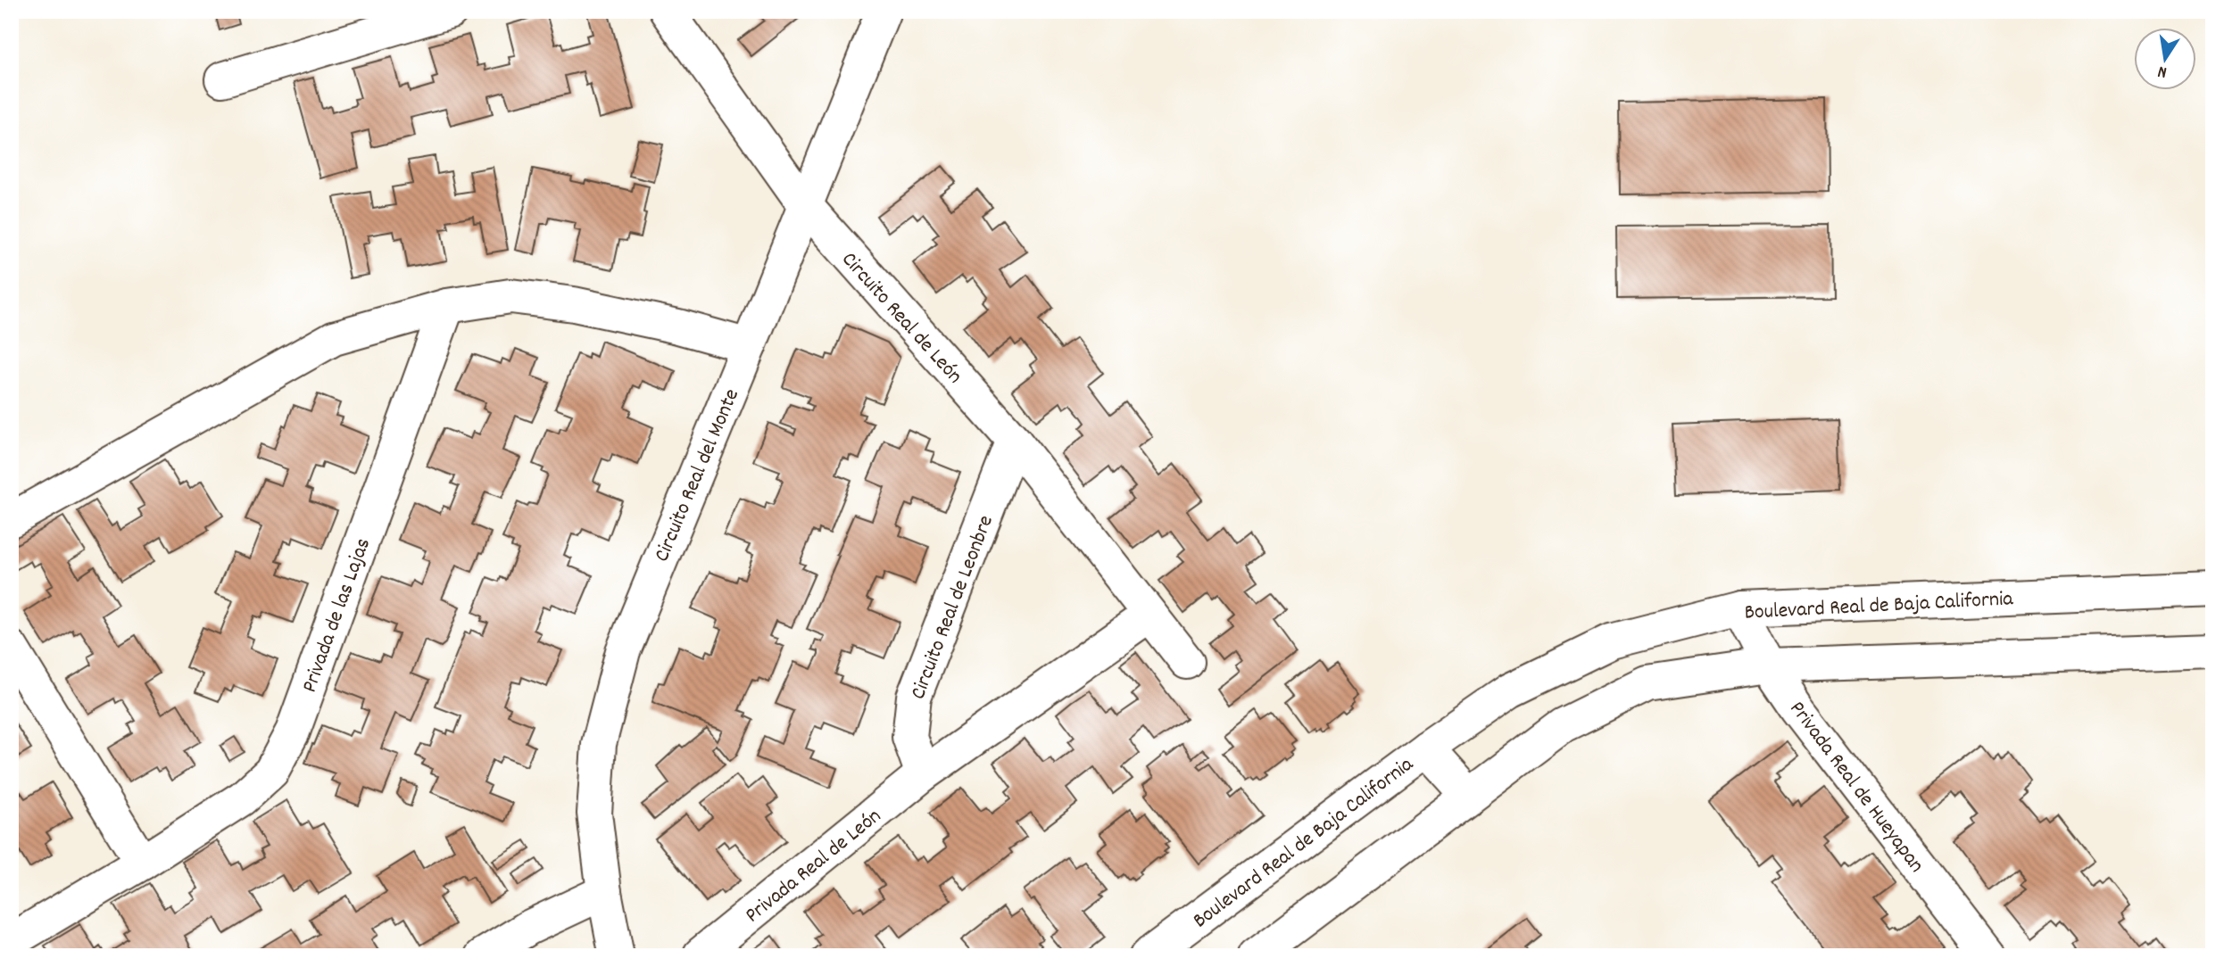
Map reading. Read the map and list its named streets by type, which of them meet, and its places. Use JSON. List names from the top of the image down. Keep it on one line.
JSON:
{"streets":{"street":["Circuito Real de León","Circuito Real del Monte","Boulevard Real de Baja California","Circuito Real de Leonbre","Privada de las Lajas","Privada Real de Hueyapan","Privada Real de León"]},"crossings":[["Circuito Real de León","Circuito Real del Monte"],["Circuito Real de León","Circuito Real de Leonbre"],["Boulevard Real de Baja California","Privada Real de Hueyapan"],["Circuito Real de Leonbre","Privada Real de León"]],"north":"bottom"}
